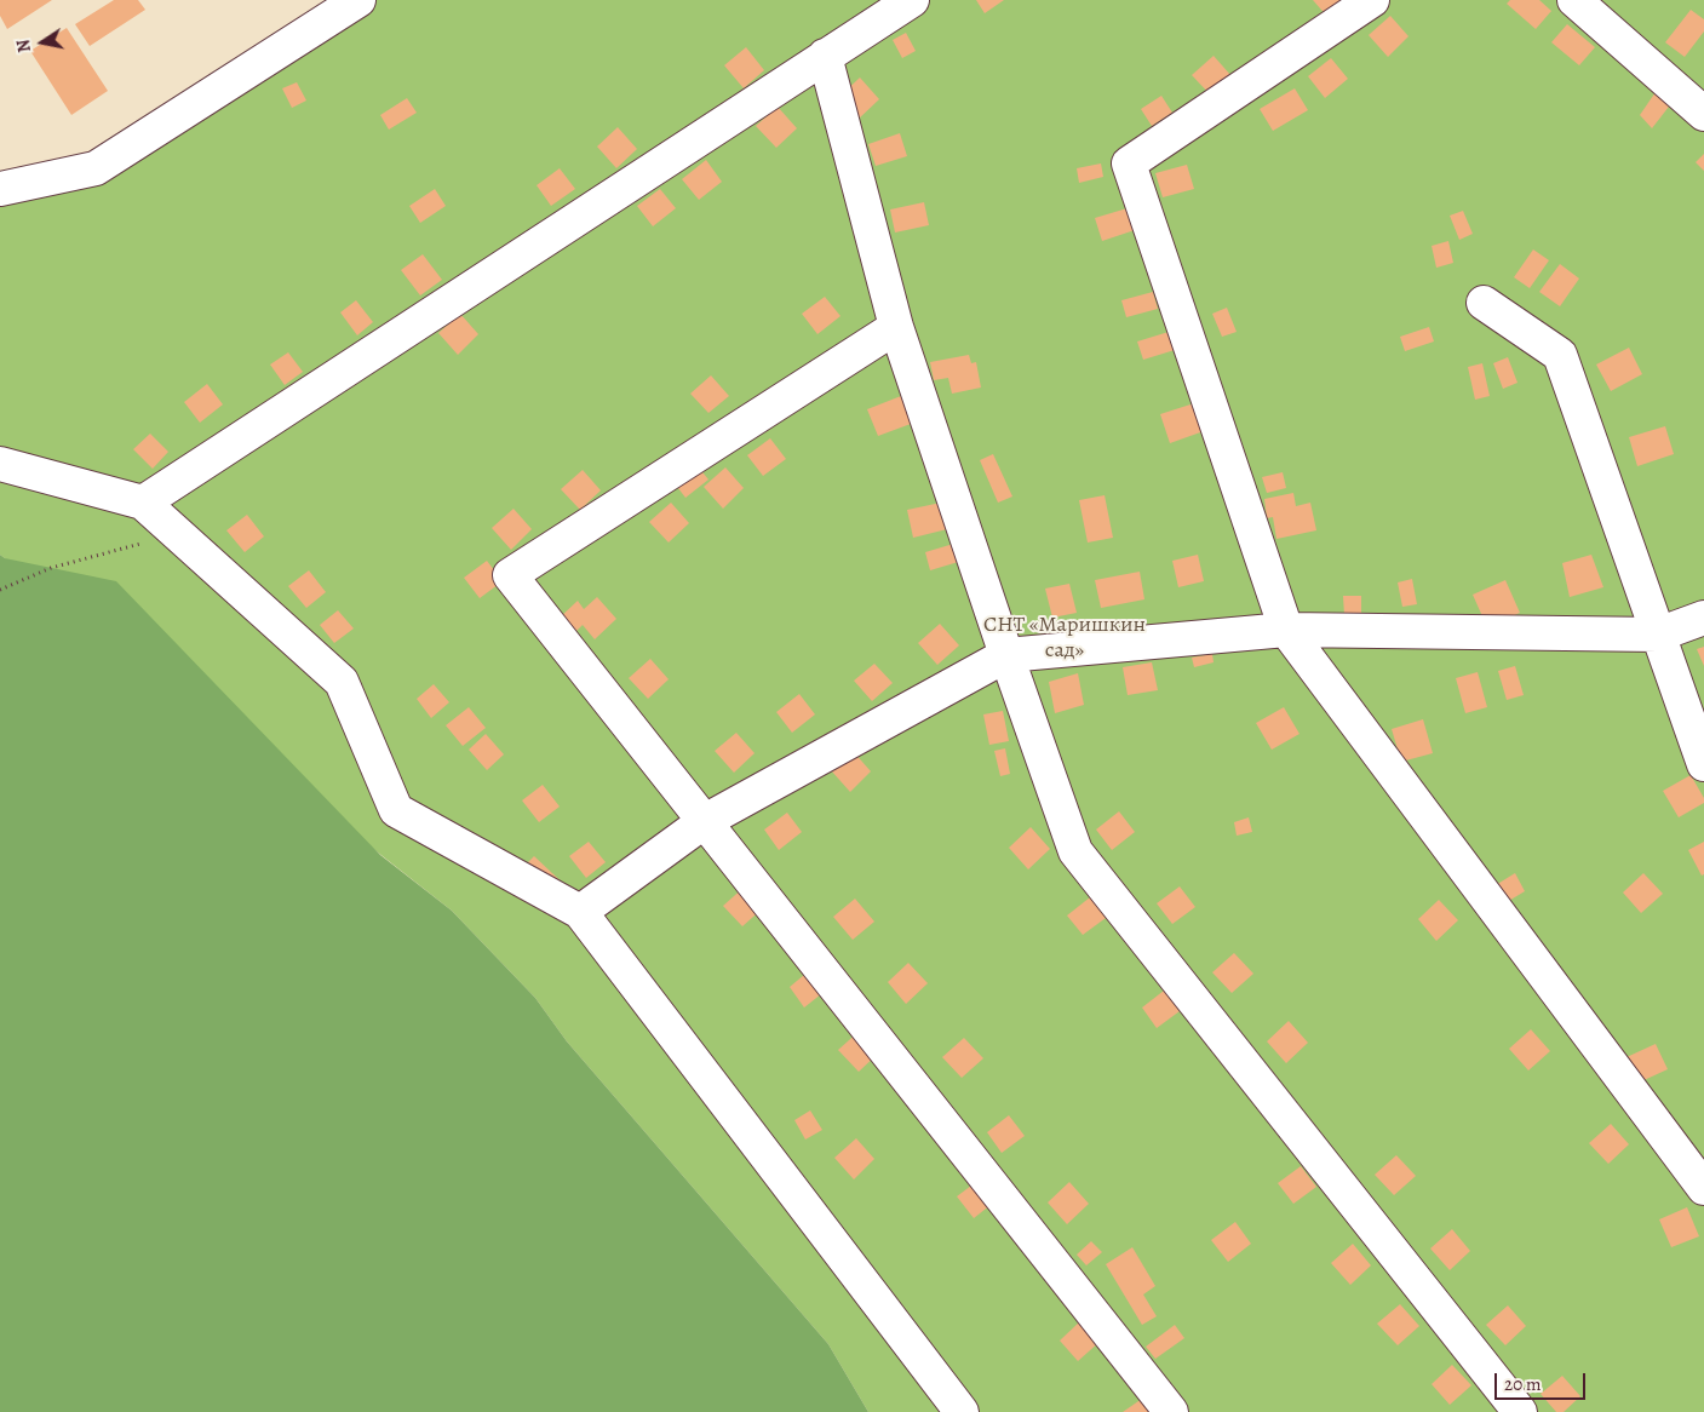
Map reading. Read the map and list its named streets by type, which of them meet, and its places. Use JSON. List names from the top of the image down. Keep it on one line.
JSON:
{"parks":["СНТ «Маришкин сад»"],"scale_bar":"20 m","north":"left"}
